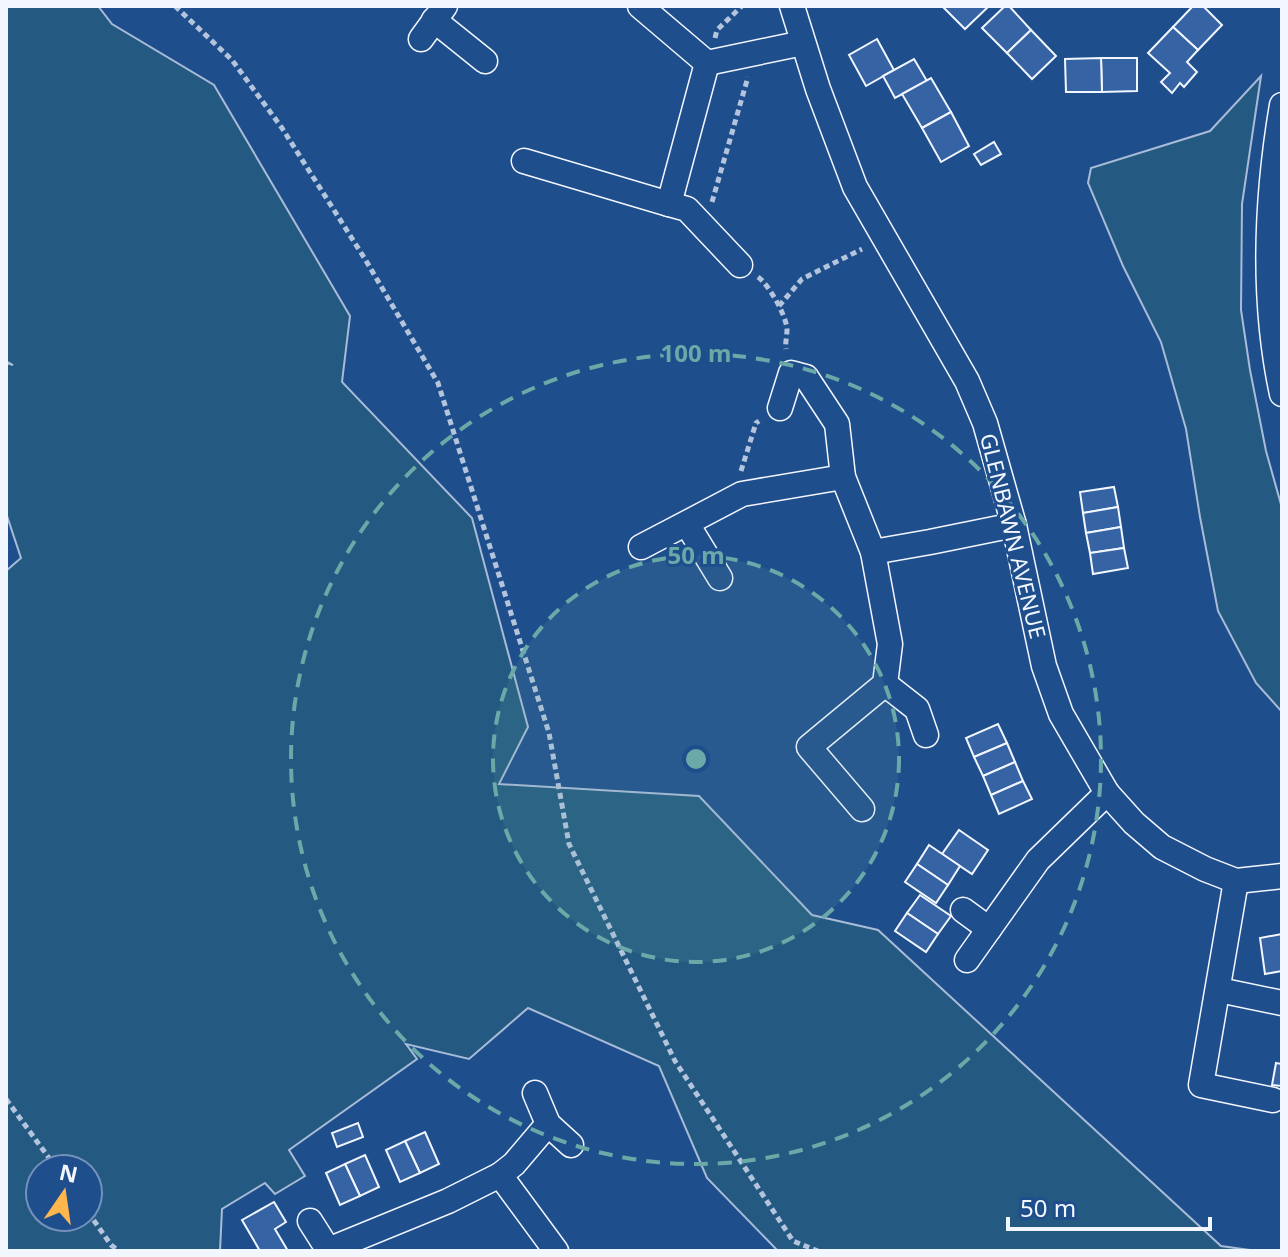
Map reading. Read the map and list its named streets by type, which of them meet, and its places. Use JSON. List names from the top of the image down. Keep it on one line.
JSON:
{"streets":{"street":["GLENBAWN AVENUE"]},"scale_bar":"50 m","north":"top","rings":["100 m","50 m"]}
